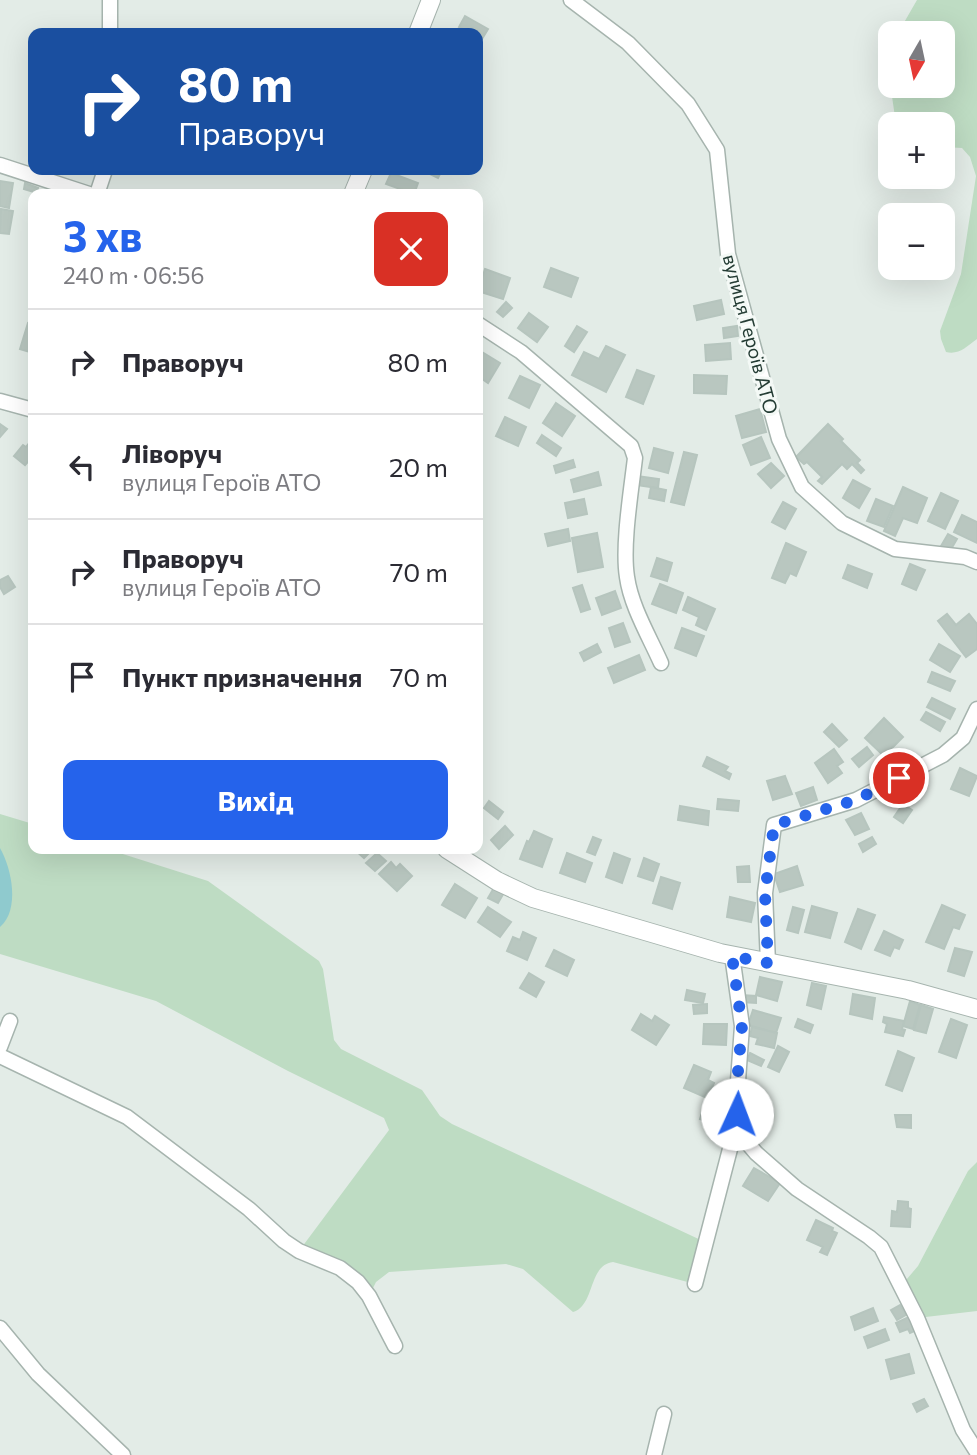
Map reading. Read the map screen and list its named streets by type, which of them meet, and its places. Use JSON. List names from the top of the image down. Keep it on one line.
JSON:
{"streets":{"street":["вулиця Героїв АТО"]},"north":"bottom","page":{"map_buttons":["+","−"],"turn":["80 m","Праворуч"],"heading":["3 хв","240 m · 06:56"],"list":[{"name":"Праворуч","value":"80 m"},{"name":"Ліворуч","note":"вулиця Героїв АТО","value":"20 m"},{"name":"Праворуч","note":"вулиця Героїв АТО","value":"70 m"},{"name":"Пункт призначення","value":"70 m"}],"buttons":"Вихід"}}
